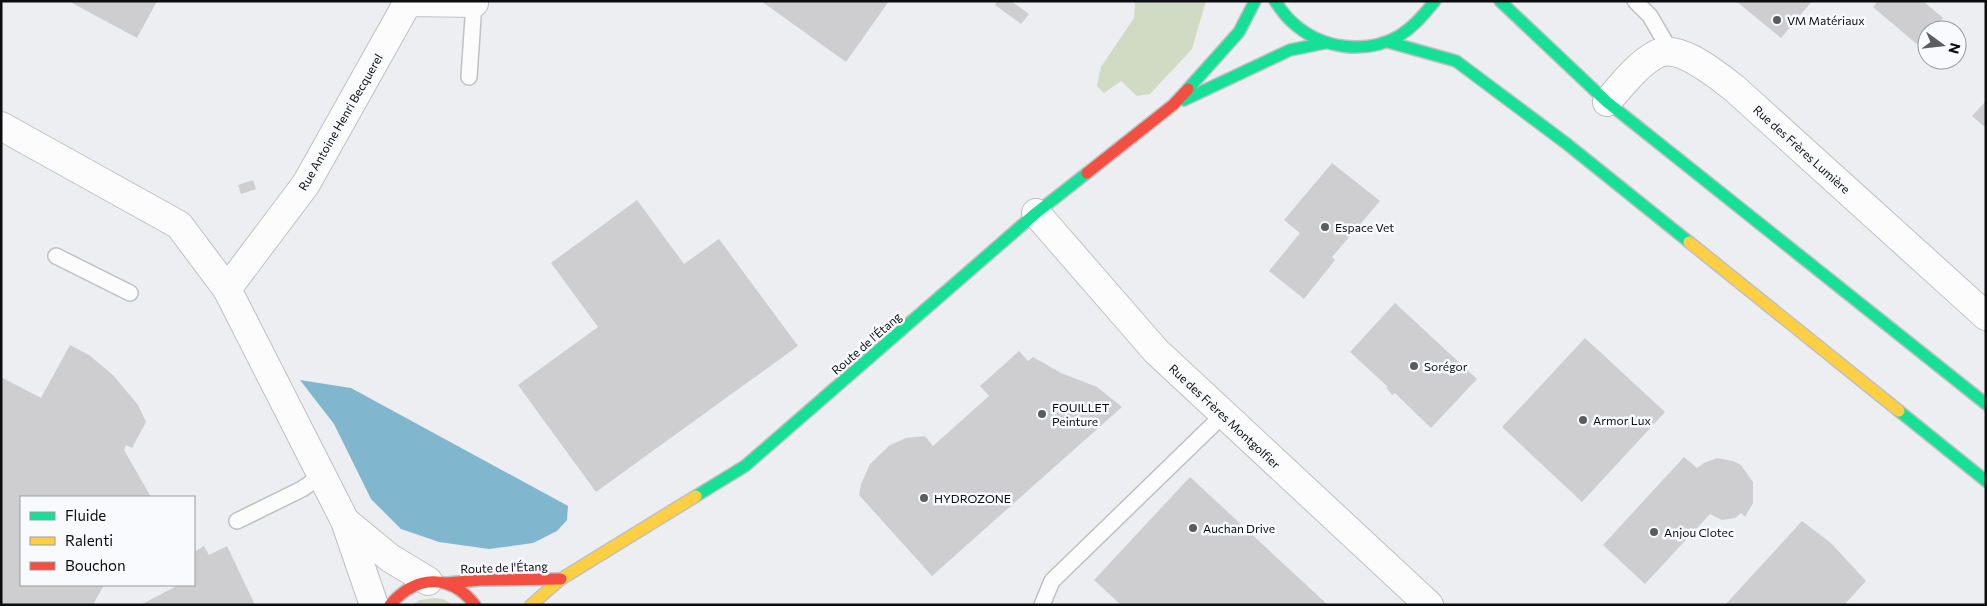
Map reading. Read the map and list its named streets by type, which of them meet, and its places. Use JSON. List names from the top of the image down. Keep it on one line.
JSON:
{"streets":{"main road":["Route de l'Étang"],"street":["Rue Antoine Henri Becquerel","Rue des Frères Lumière","Rue des Frères Montgolfier"]},"crossings":[["Route de l'Étang","Rue des Frères Montgolfier"]],"places":["VM Matériaux","Espace Vet","Sorégor","FOUILLET Peinture","Armor Lux","HYDROZONE","Auchan Drive","Anjou Clotec"],"legend":["Fluide","Ralenti","Bouchon"],"north":"right"}
